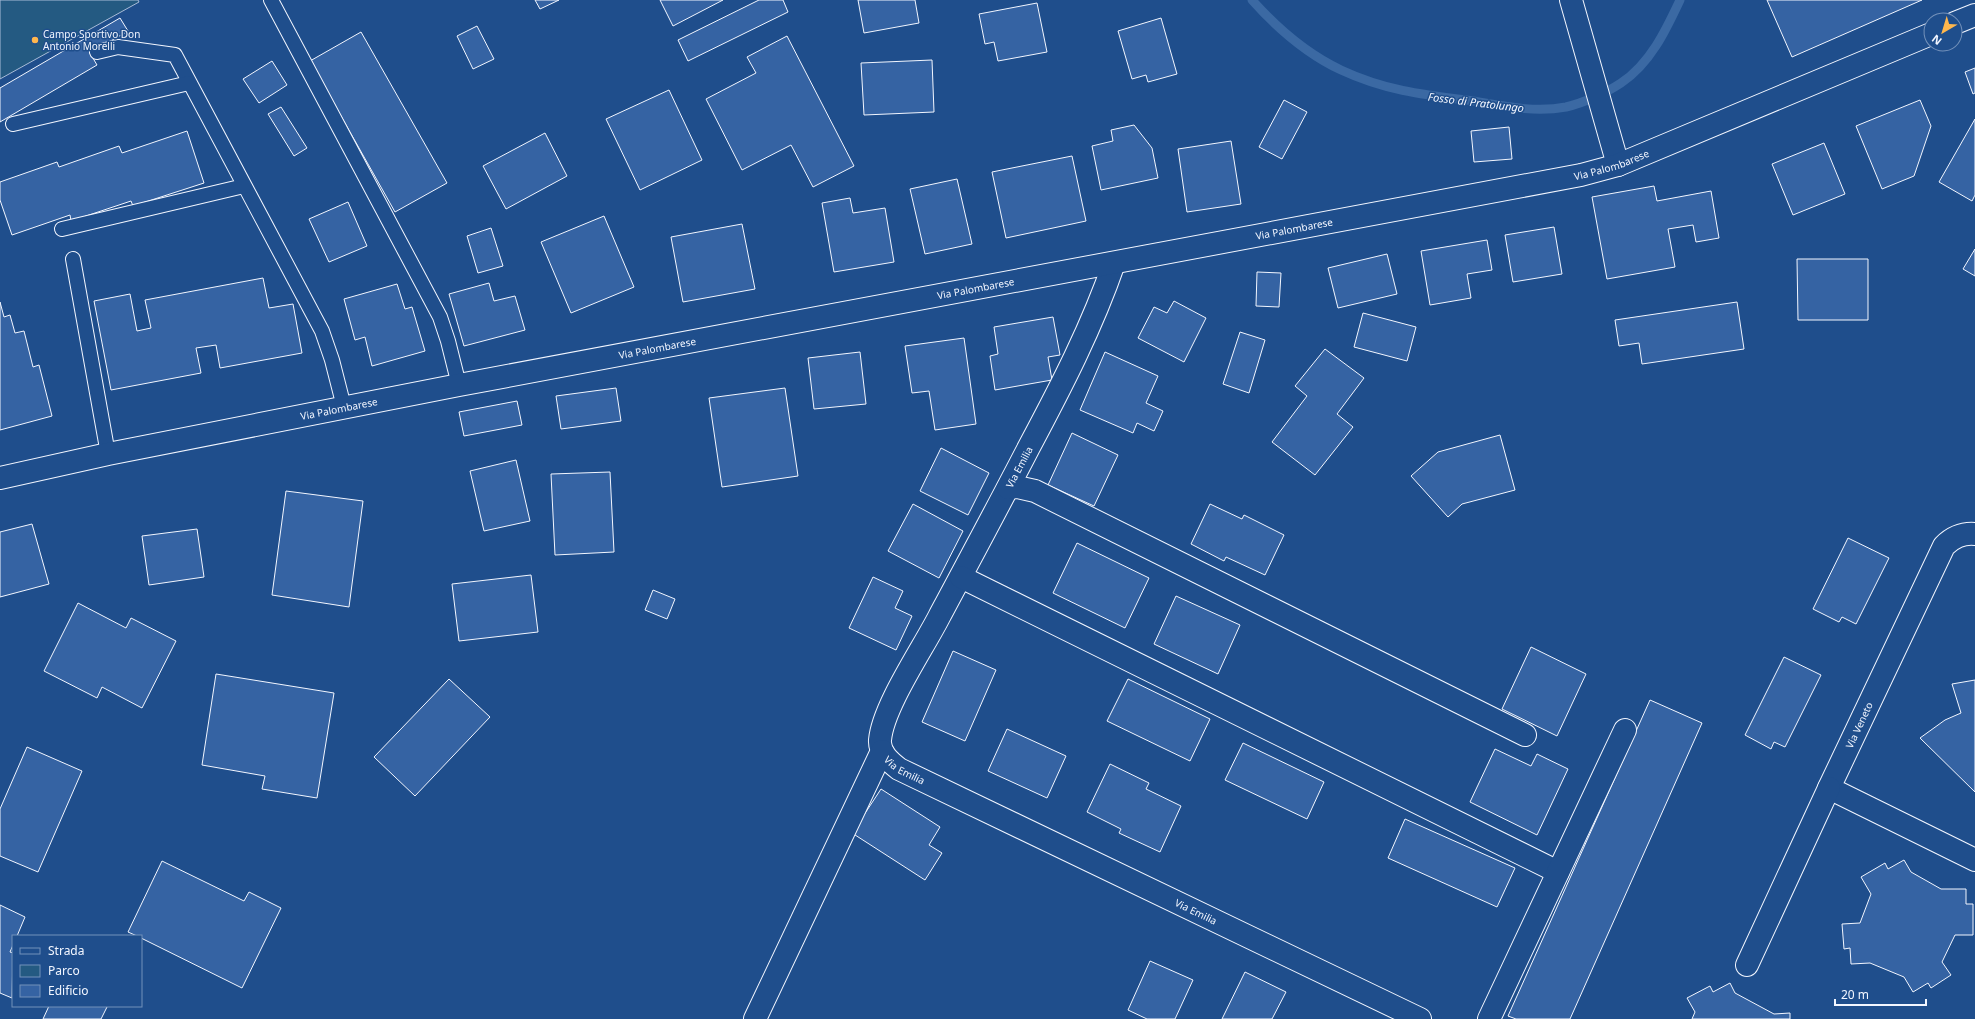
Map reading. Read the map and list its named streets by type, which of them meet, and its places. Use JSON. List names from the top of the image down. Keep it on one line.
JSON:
{"streets":{"street":["Via Palombarese","Via Emilia","Via Veneto"]},"crossings":[["Via Palombarese","Via Emilia"]],"water":["Fosso di Pratolungo"],"places":["Campo Sportivo Don Antonio Morelli"],"legend":["Strada","Parco","Edificio"],"scale_bar":"20 m","north":"bottom left"}
